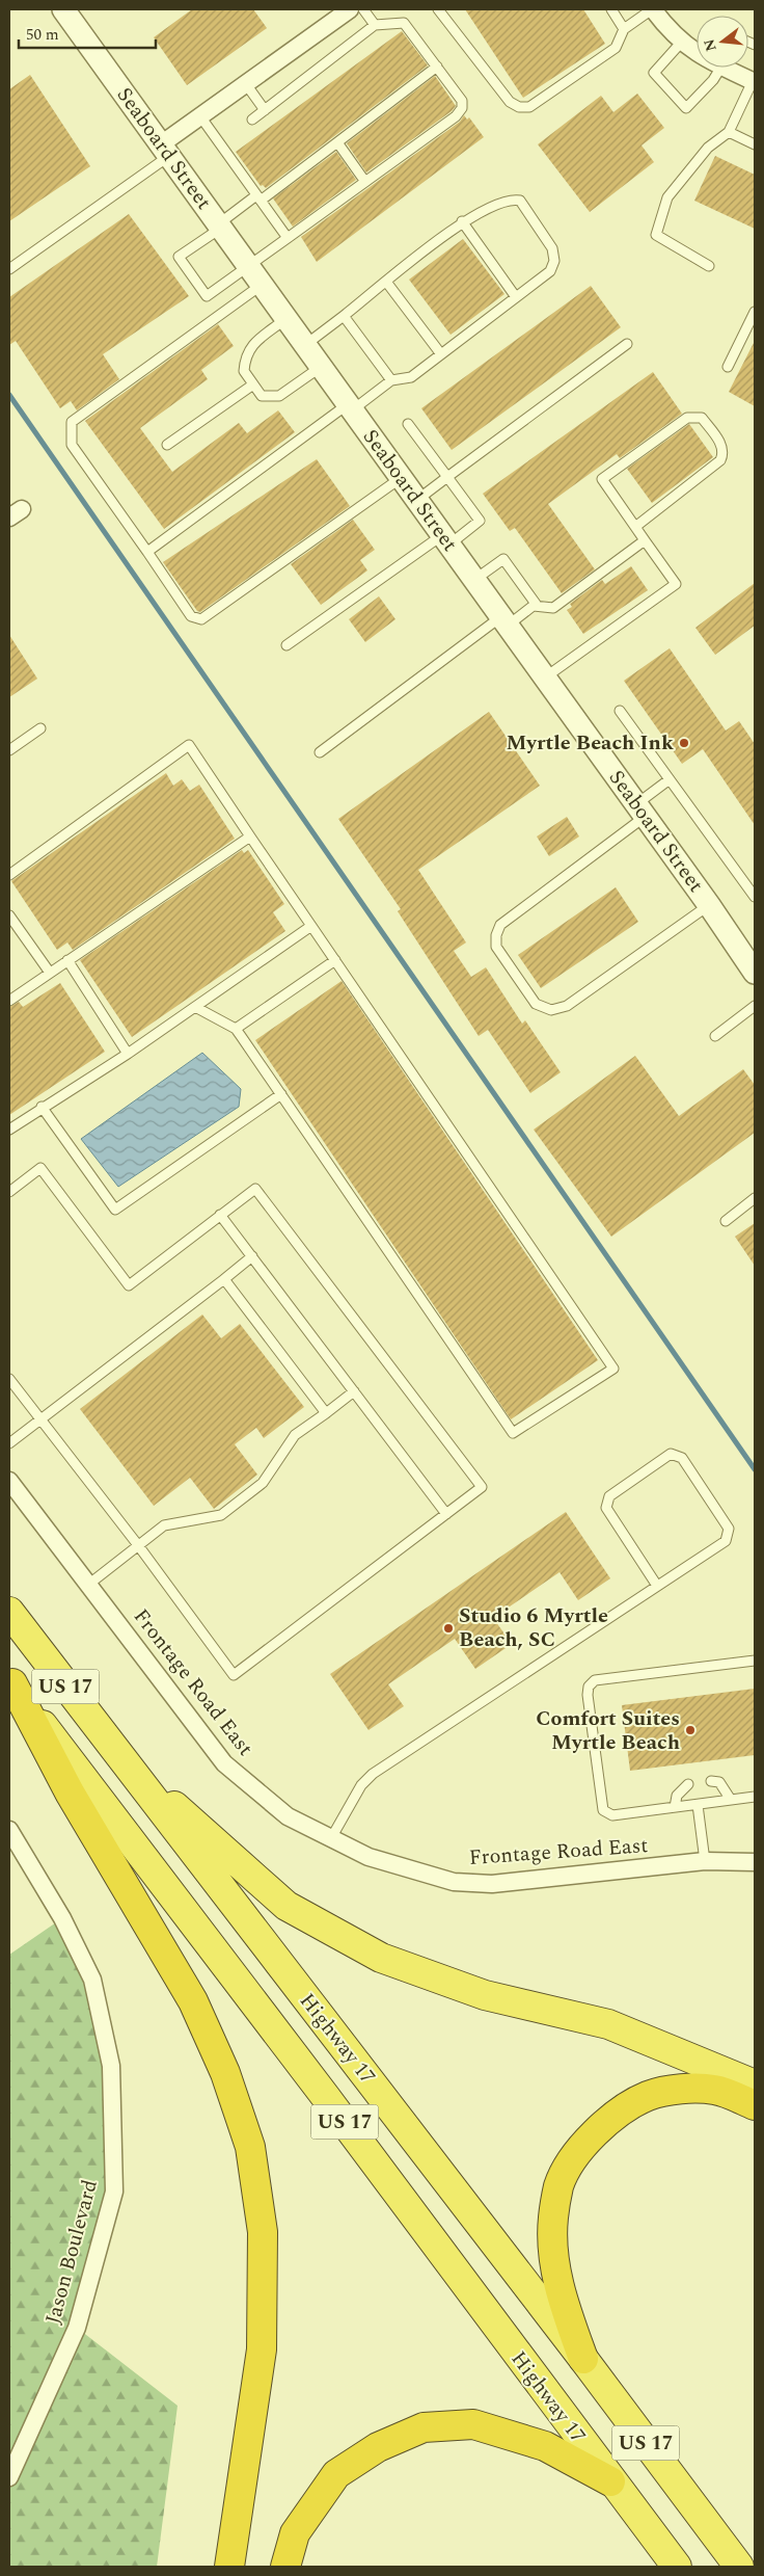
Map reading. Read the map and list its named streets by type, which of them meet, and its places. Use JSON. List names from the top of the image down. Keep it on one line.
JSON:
{"streets":{"highway":["US 17","Highway 17"],"street":["Seaboard Street","Frontage Road East","Jason Boulevard"]},"places":["Myrtle Beach Ink","Studio 6 Myrtle Beach, SC","Comfort Suites Myrtle Beach"],"scale_bar":"50 m","north":"left"}
